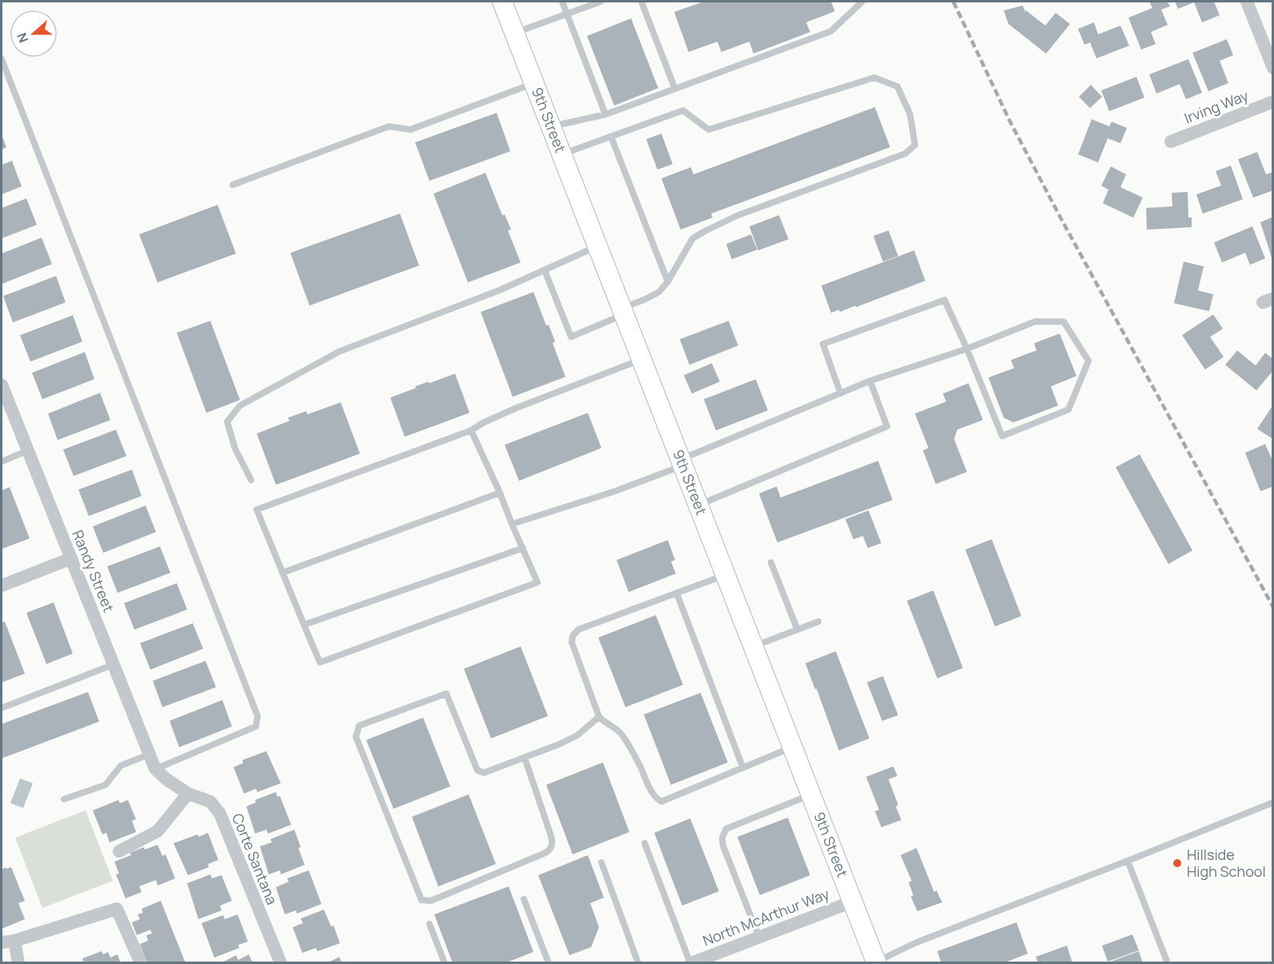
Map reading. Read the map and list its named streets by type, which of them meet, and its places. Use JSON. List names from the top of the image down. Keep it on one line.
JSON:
{"streets":{"street":["Irving Way","9th Street","Randy Street","Corte Santana","North McArthur Way"]},"crossings":[["9th Street","North McArthur Way"],["Randy Street","Corte Santana"]],"places":["Hillside High School"],"north":"left"}
